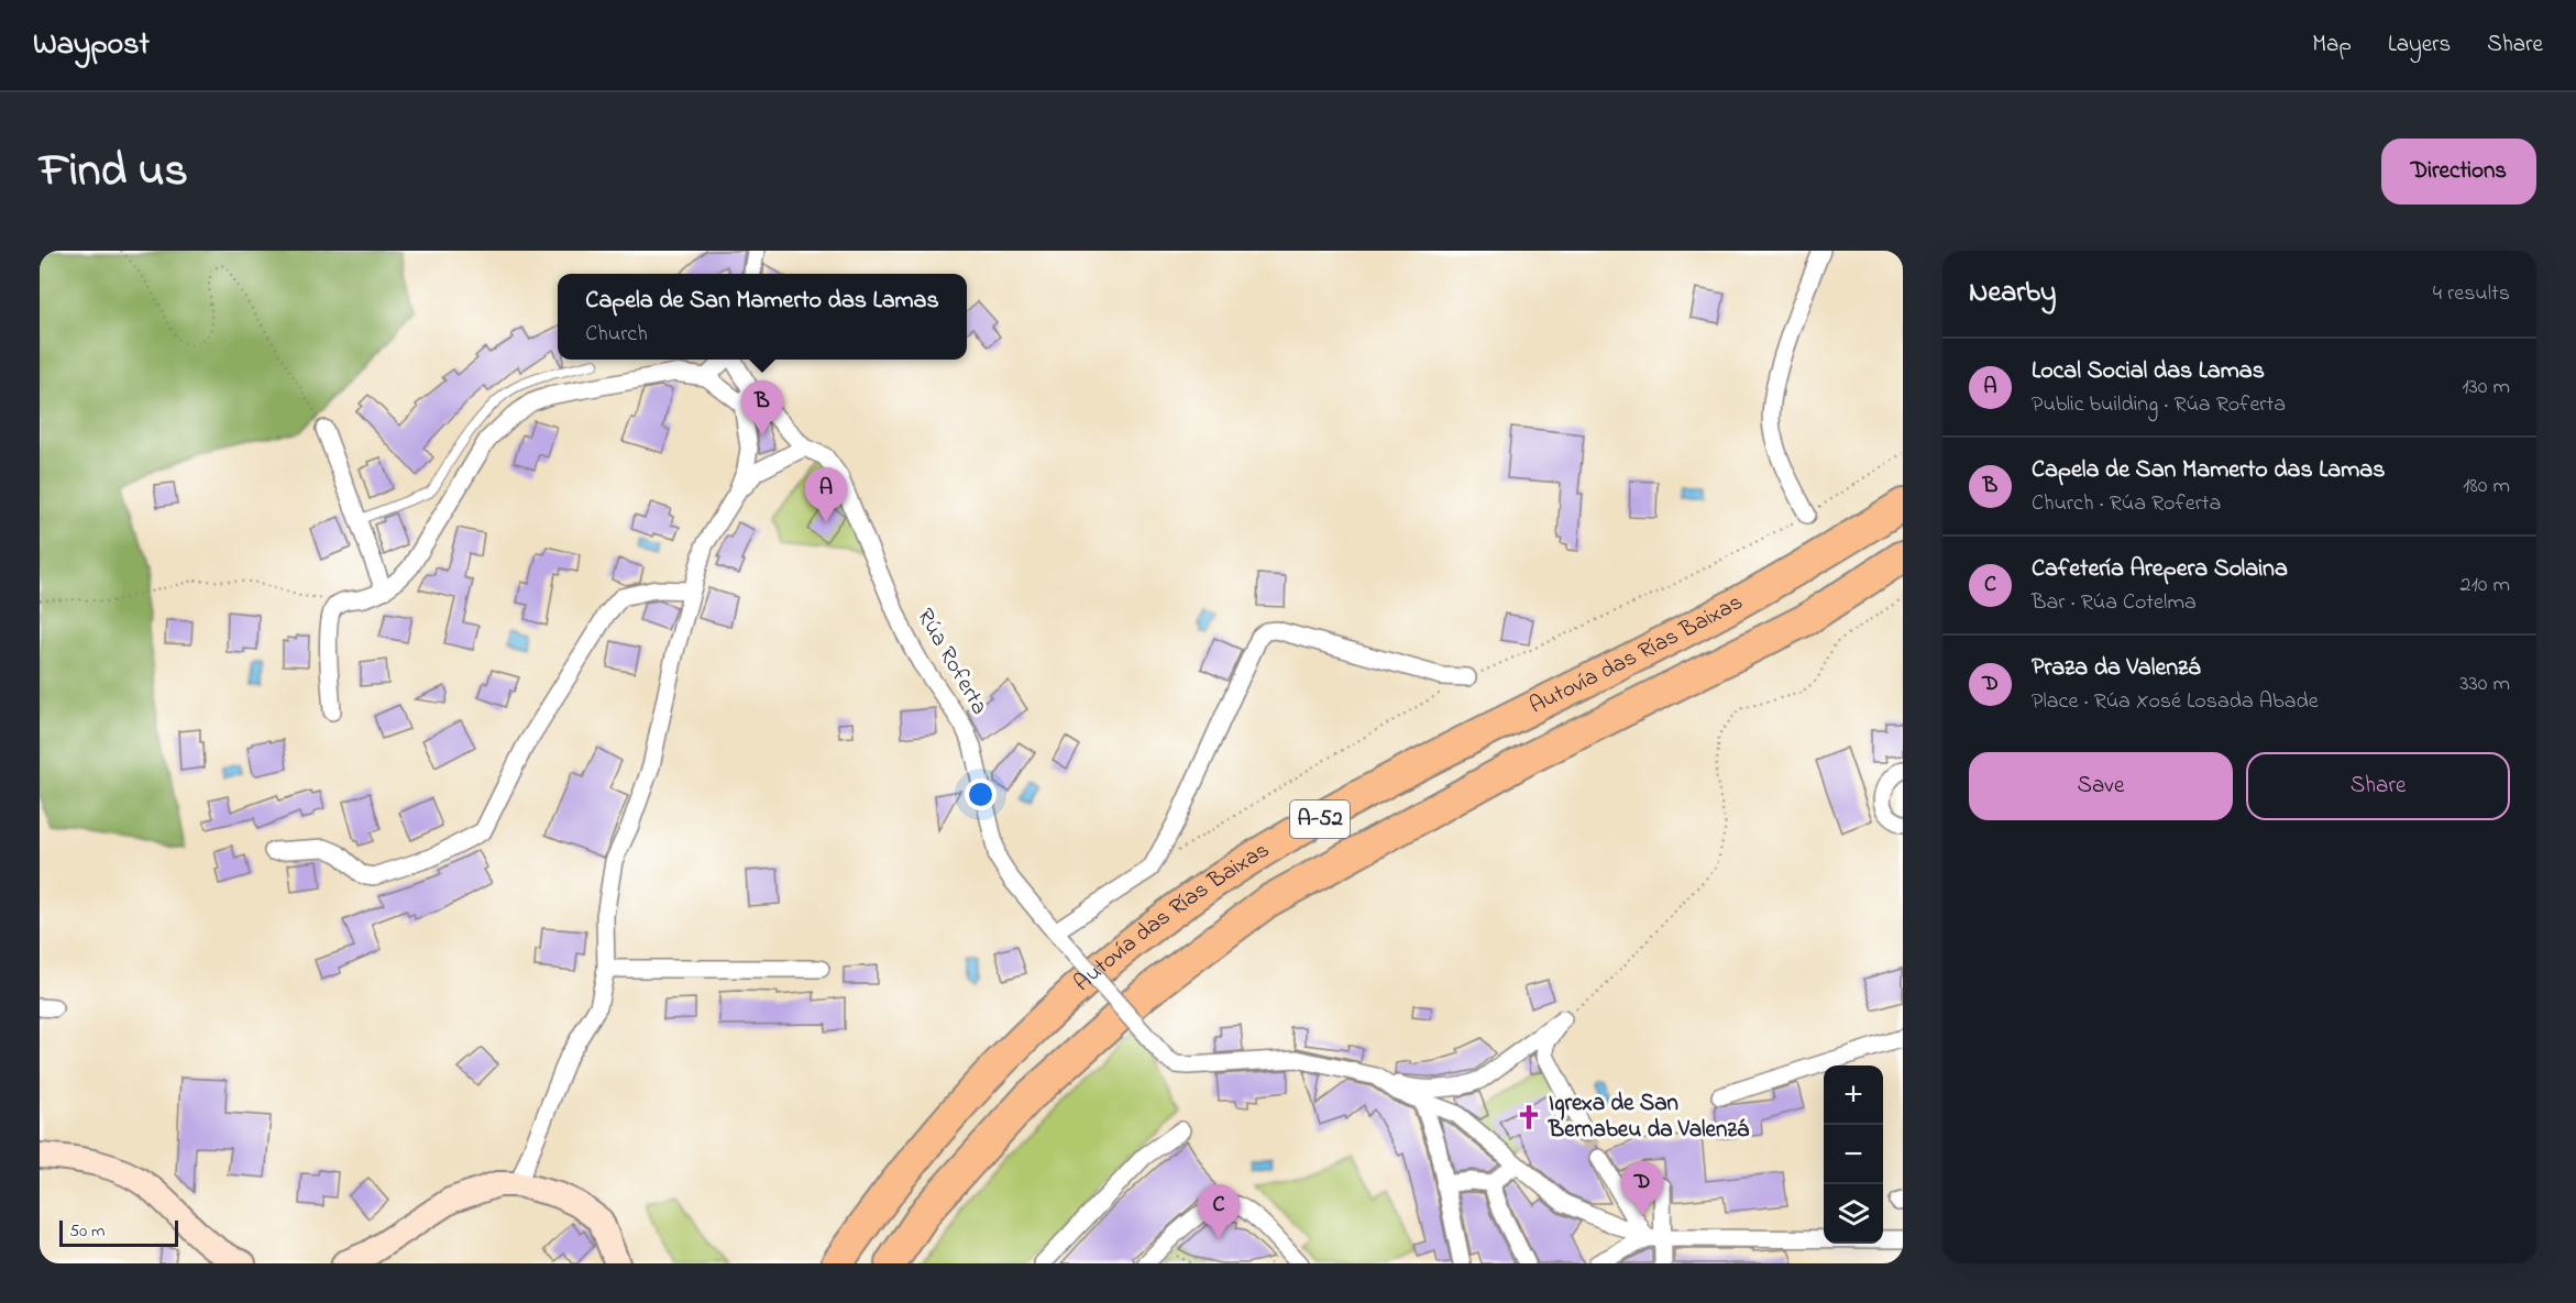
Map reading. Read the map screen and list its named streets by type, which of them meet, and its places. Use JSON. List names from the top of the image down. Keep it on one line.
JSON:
{"streets":{"highway":["Autovía das Rías Baixas","A-52"],"street":["Rúa Roferta"]},"places":{"church":["Igrexa de San Bernabeu da Valenzá"]},"scale_bar":"50 m","page":{"header":"Waypost","nav":["Map","Layers","Share"],"title":"Find us","buttons":["Directions",["Save","Share"]],"heading":["Nearby","4 results"],"popup":["Capela de San Mamerto das Lamas","Church"],"list":[{"mark":"A","name":"Local Social das Lamas","note":"Public building · Rúa Roferta","value":"130 m"},{"mark":"B","name":"Capela de San Mamerto das Lamas","note":"Church · Rúa Roferta","value":"180 m"},{"mark":"C","name":"Cafetería Arepera Solaina","note":"Bar · Rúa Cotelma","value":"210 m"},{"mark":"D","name":"Praza da Valenzá","note":"Place · Rúa Xosé Losada Abade","value":"330 m"}],"pins":["B","A","D","C"],"map_buttons":["+","−"],"scale":"50 m"}}
